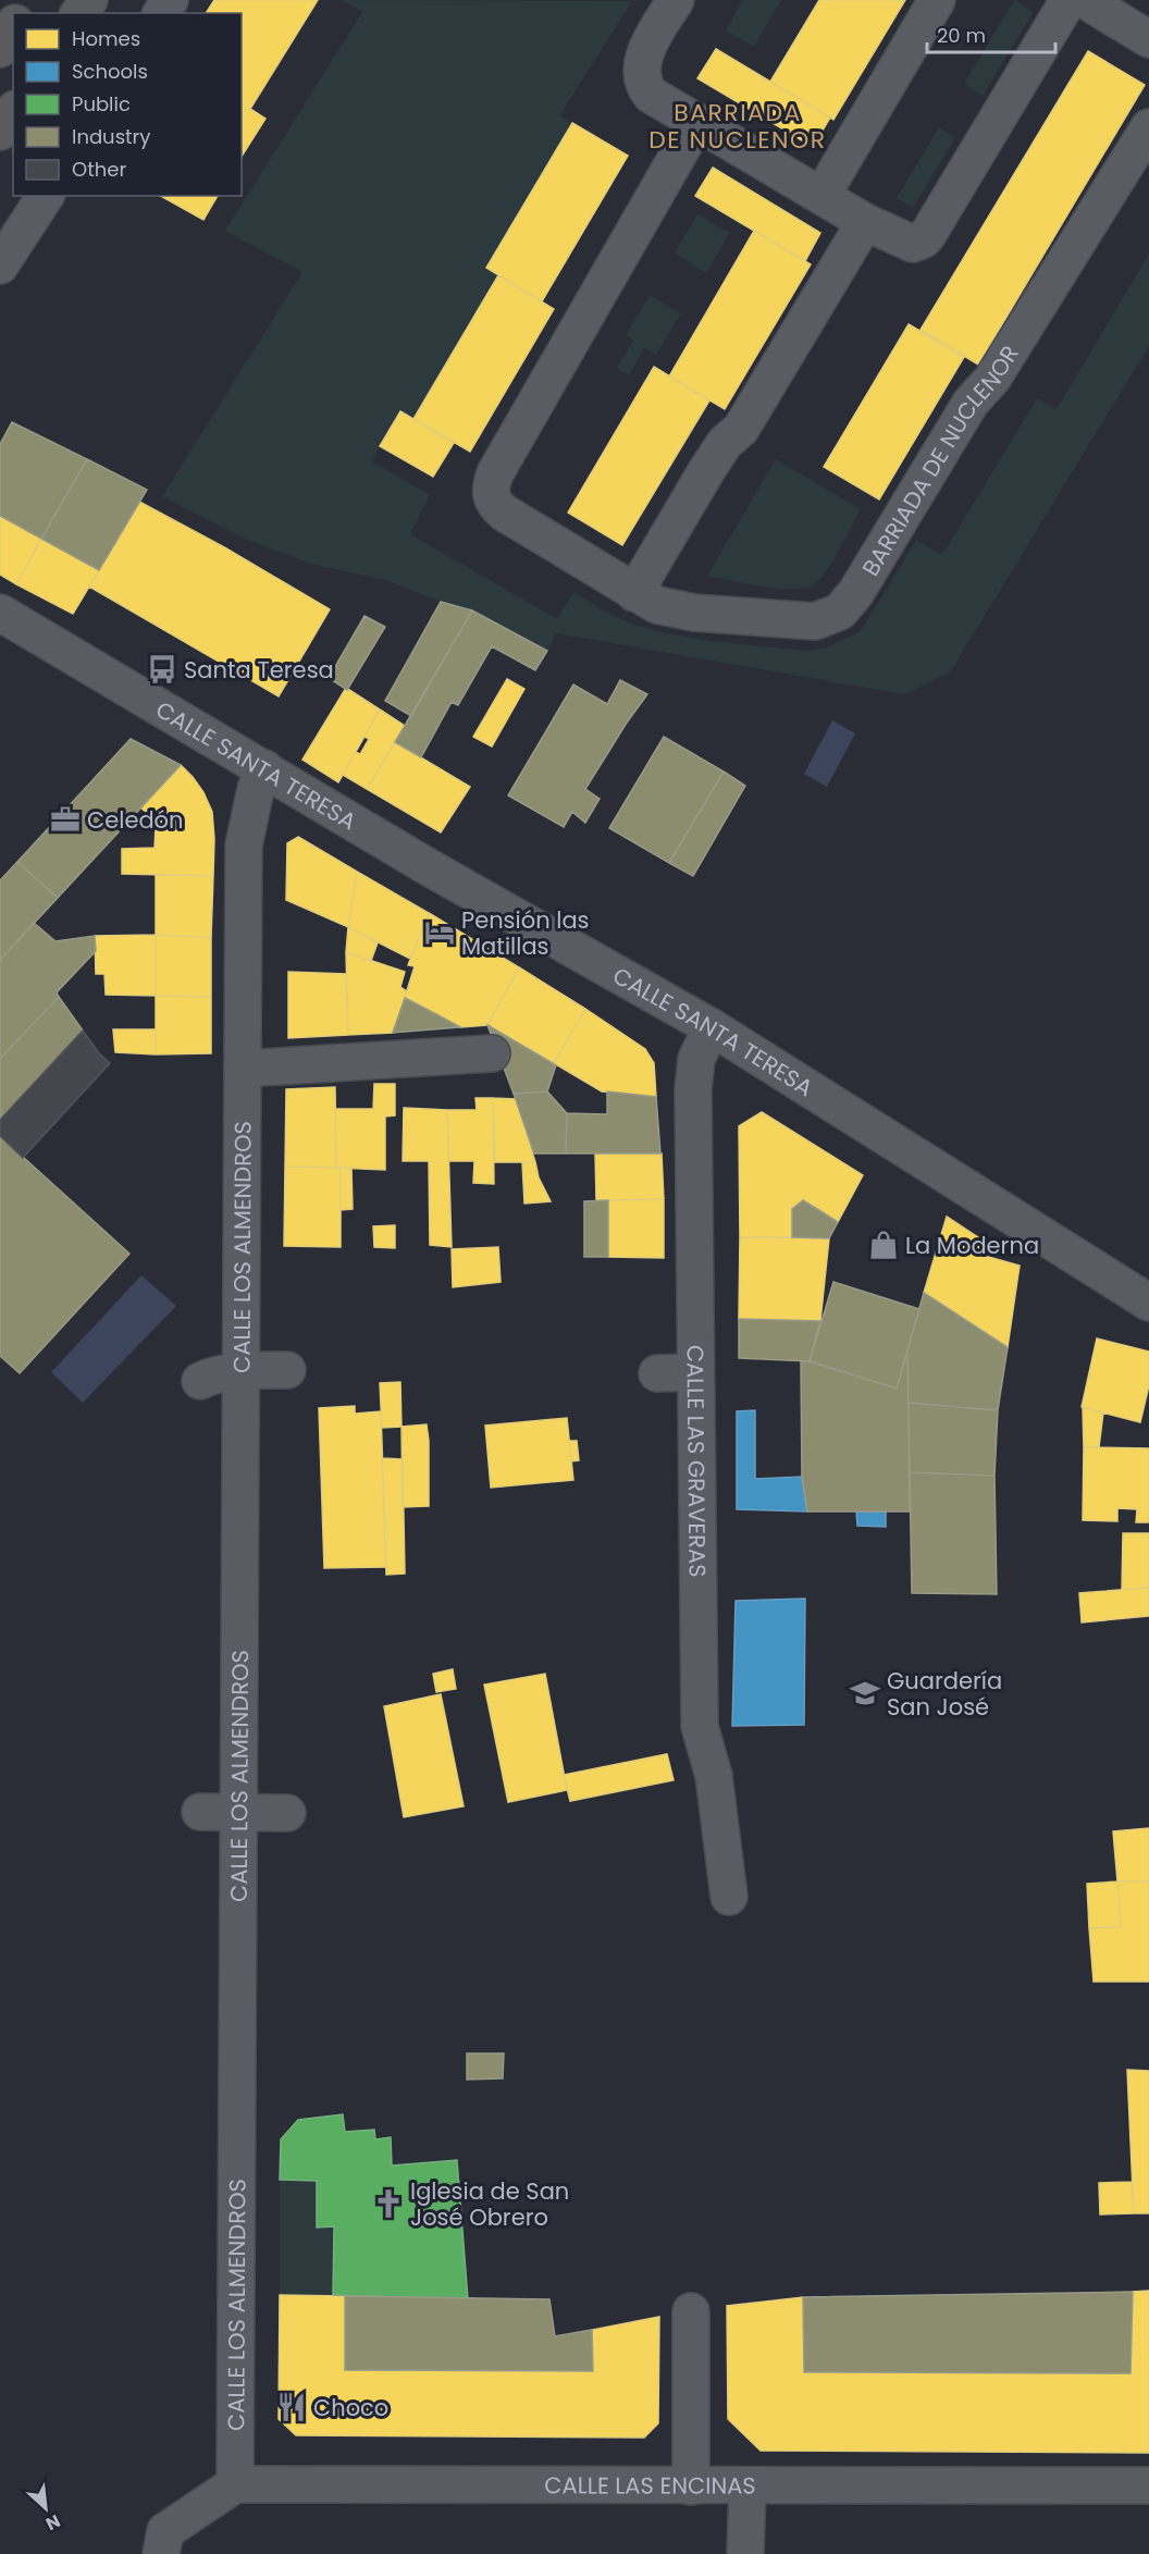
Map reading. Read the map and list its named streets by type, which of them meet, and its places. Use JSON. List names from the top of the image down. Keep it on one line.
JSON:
{"streets":{"street":["BARRIADA DE NUCLENOR","CALLE SANTA TERESA","CALLE LOS ALMENDROS","CALLE LAS GRAVERAS","CALLE LAS ENCINAS"]},"crossings":[["CALLE SANTA TERESA","CALLE LOS ALMENDROS"],["CALLE SANTA TERESA","CALLE LAS GRAVERAS"],["CALLE LOS ALMENDROS","CALLE LAS ENCINAS"]],"districts":["BARRIADA DE NUCLENOR"],"places":{"bus stop":["Santa Teresa"],"office":["Celedón"],"hotel":["Pensión las Matillas"],"shop":["La Moderna"],"school or university":["Guardería San José"],"church":["Iglesia de San José Obrero"],"restaurant":["Choco"]},"legend":["Homes","Schools","Public","Industry","Other"],"scale_bar":"20 m","north":"bottom right"}
